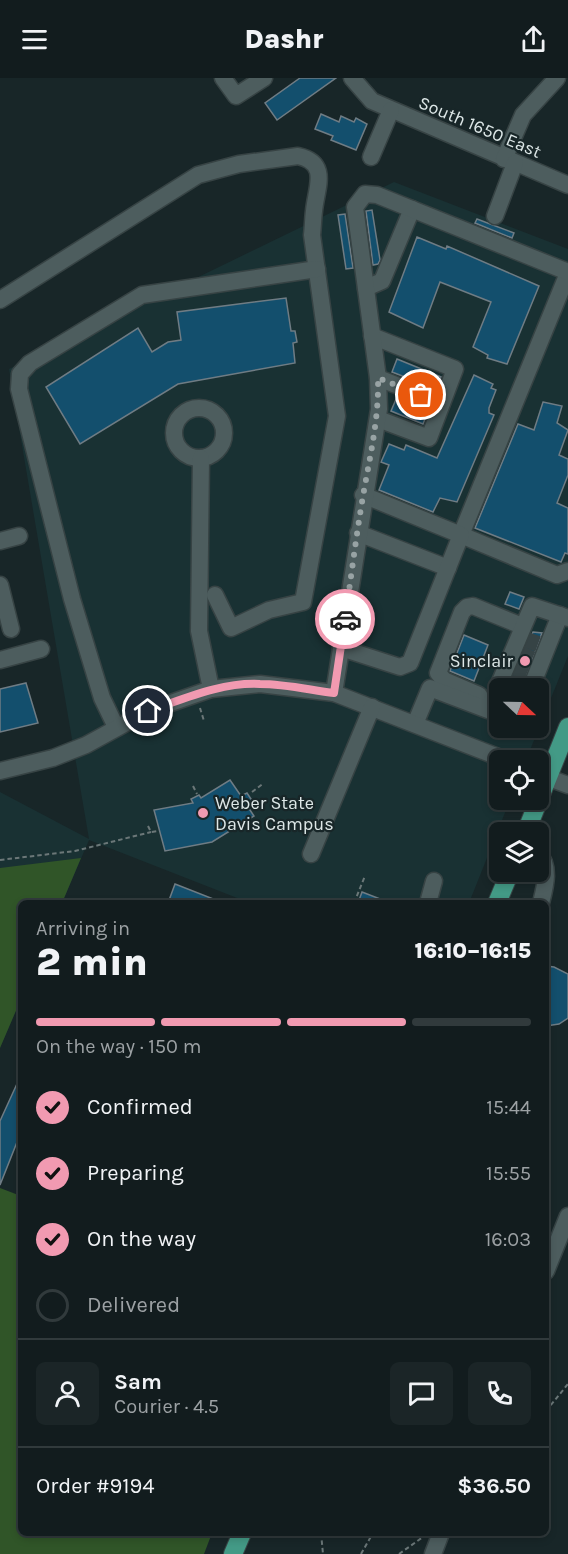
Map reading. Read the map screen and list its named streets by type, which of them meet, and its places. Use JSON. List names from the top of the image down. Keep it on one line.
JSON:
{"streets":{"street":["South 1650 East"]},"places":["Sinclair","Weber State Davis Campus"],"north":"right","page":{"header":"Dashr","heading":["2 min","Arriving in","16:10–16:15"],"panel":["Sam","Courier · 4.5","Order #9194","$36.50"],"bar":"On the way · 150 m","list":[["Confirmed","15:44"],["Preparing","15:55"],["On the way","16:03"],"Delivered"]}}
